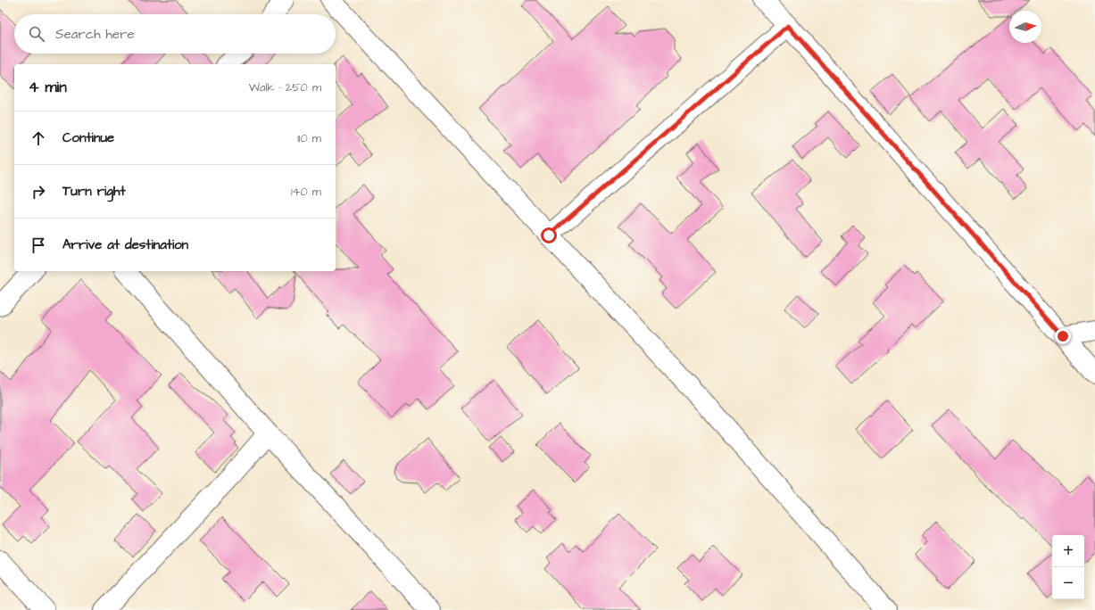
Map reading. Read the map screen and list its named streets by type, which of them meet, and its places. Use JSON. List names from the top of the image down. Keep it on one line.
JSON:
{"north":"right","page":{"search":"Search here","heading":["4 min","Walk · 250 m"],"list":[["Continue","110 m"],["Turn right","140 m"],"Arrive at destination"],"map_buttons":["+","−"]}}
